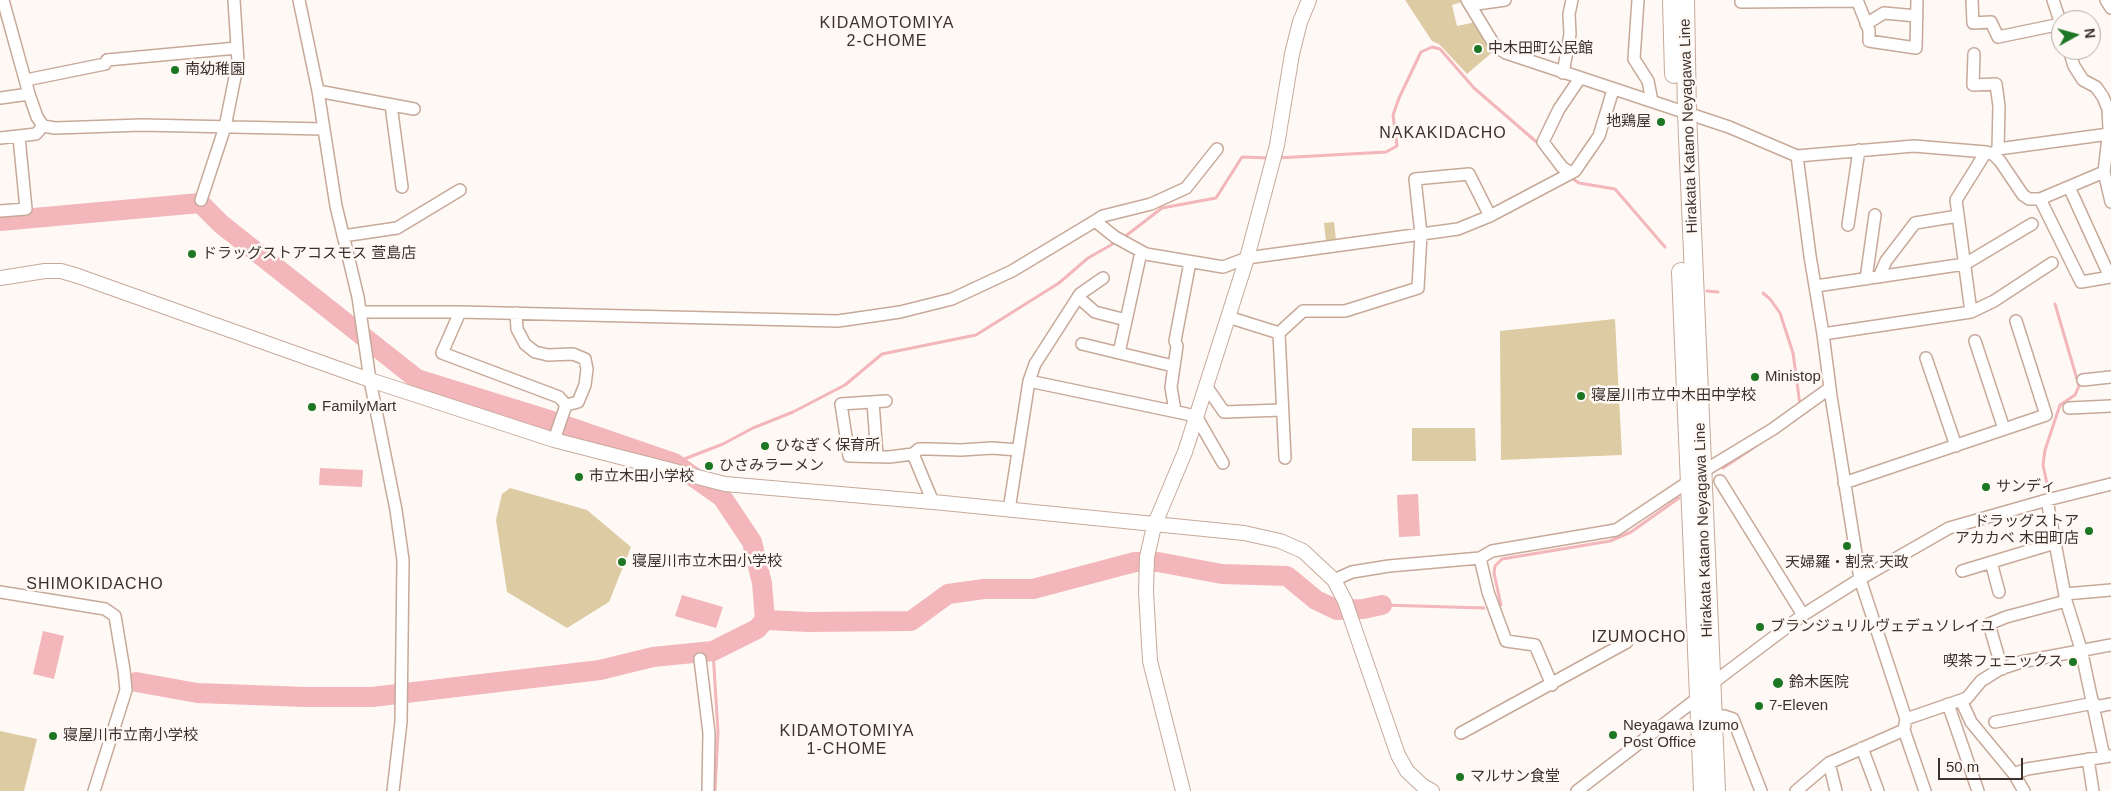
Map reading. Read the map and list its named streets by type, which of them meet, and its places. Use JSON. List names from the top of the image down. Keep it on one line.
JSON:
{"streets":{"main road":["Hirakata Katano Neyagawa Line"]},"districts":["KIDAMOTOMIYA 2-CHOME","NAKAKIDACHO","SHIMOKIDACHO","IZUMOCHO","KIDAMOTOMIYA 1-CHOME"],"places":["中木田町公民館","南幼稚園","地鶏屋","ドラッグストアコスモス 萱島店","Ministop","寝屋川市立中木田中学校","FamilyMart","ひなぎく保育所","ひさみラーメン","市立木田小学校","サンディ","ドラッグストア アカカベ 木田町店","天婦羅・割烹 天政","寝屋川市立木田小学校","ブランジュリルヴェデュソレイユ","喫茶フェニックス","鈴木医院","7-Eleven","Neyagawa Izumo Post Office","寝屋川市立南小学校","マルサン食堂"],"scale_bar":"50 m","north":"right"}
